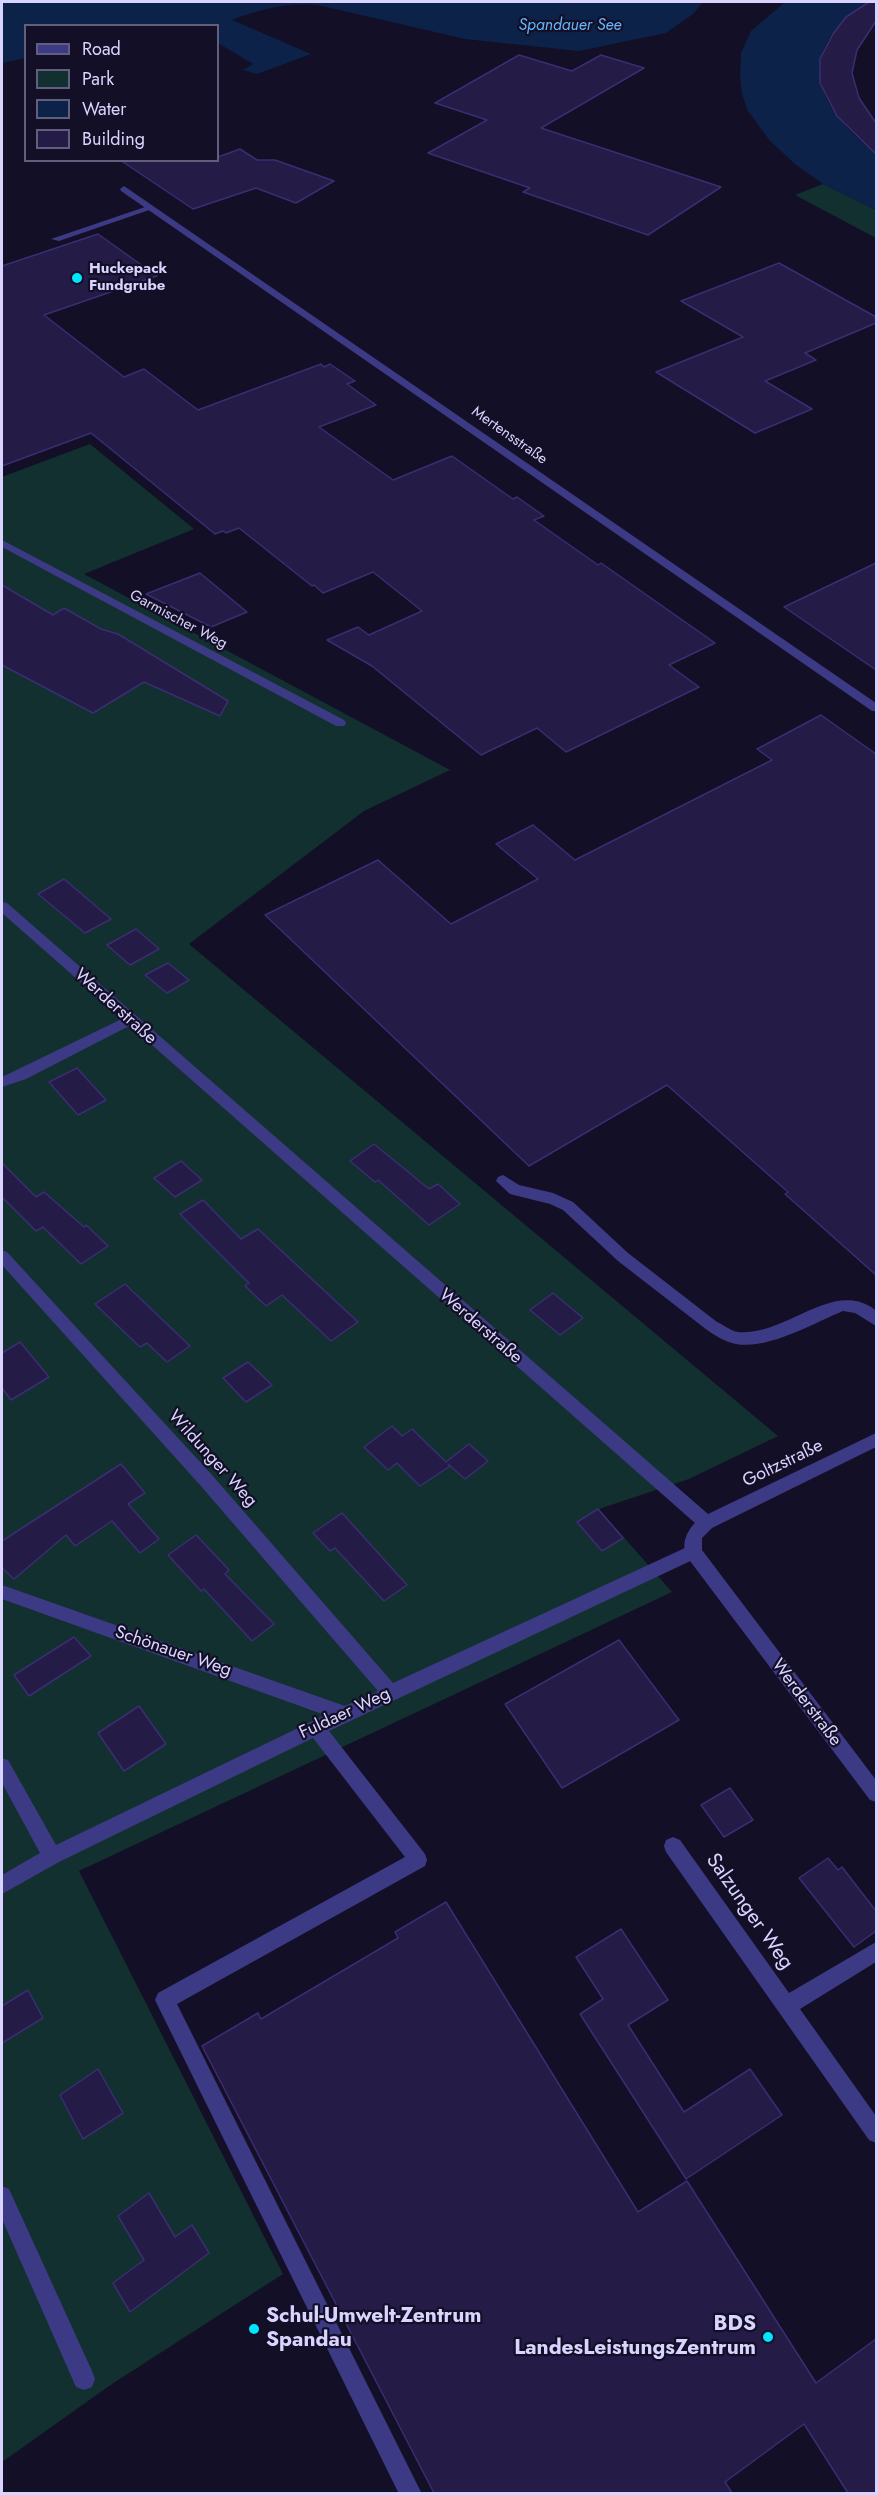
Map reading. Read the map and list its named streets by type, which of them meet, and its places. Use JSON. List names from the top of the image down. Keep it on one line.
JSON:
{"streets":{"street":["Mertensstraße","Garmischer Weg","Werderstraße","Wildunger Weg","Goltzstraße","Schönauer Weg","Fuldaer Weg","Salzunger Weg"]},"crossings":[["Werderstraße","Goltzstraße"],["Werderstraße","Fuldaer Weg"],["Wildunger Weg","Fuldaer Weg"],["Schönauer Weg","Fuldaer Weg"]],"water":["Spandauer See"],"places":["Huckepack Fundgrube","Schul-Umwelt-Zentrum Spandau","BDS LandesLeistungsZentrum"],"legend":["Road","Park","Water","Building"]}
